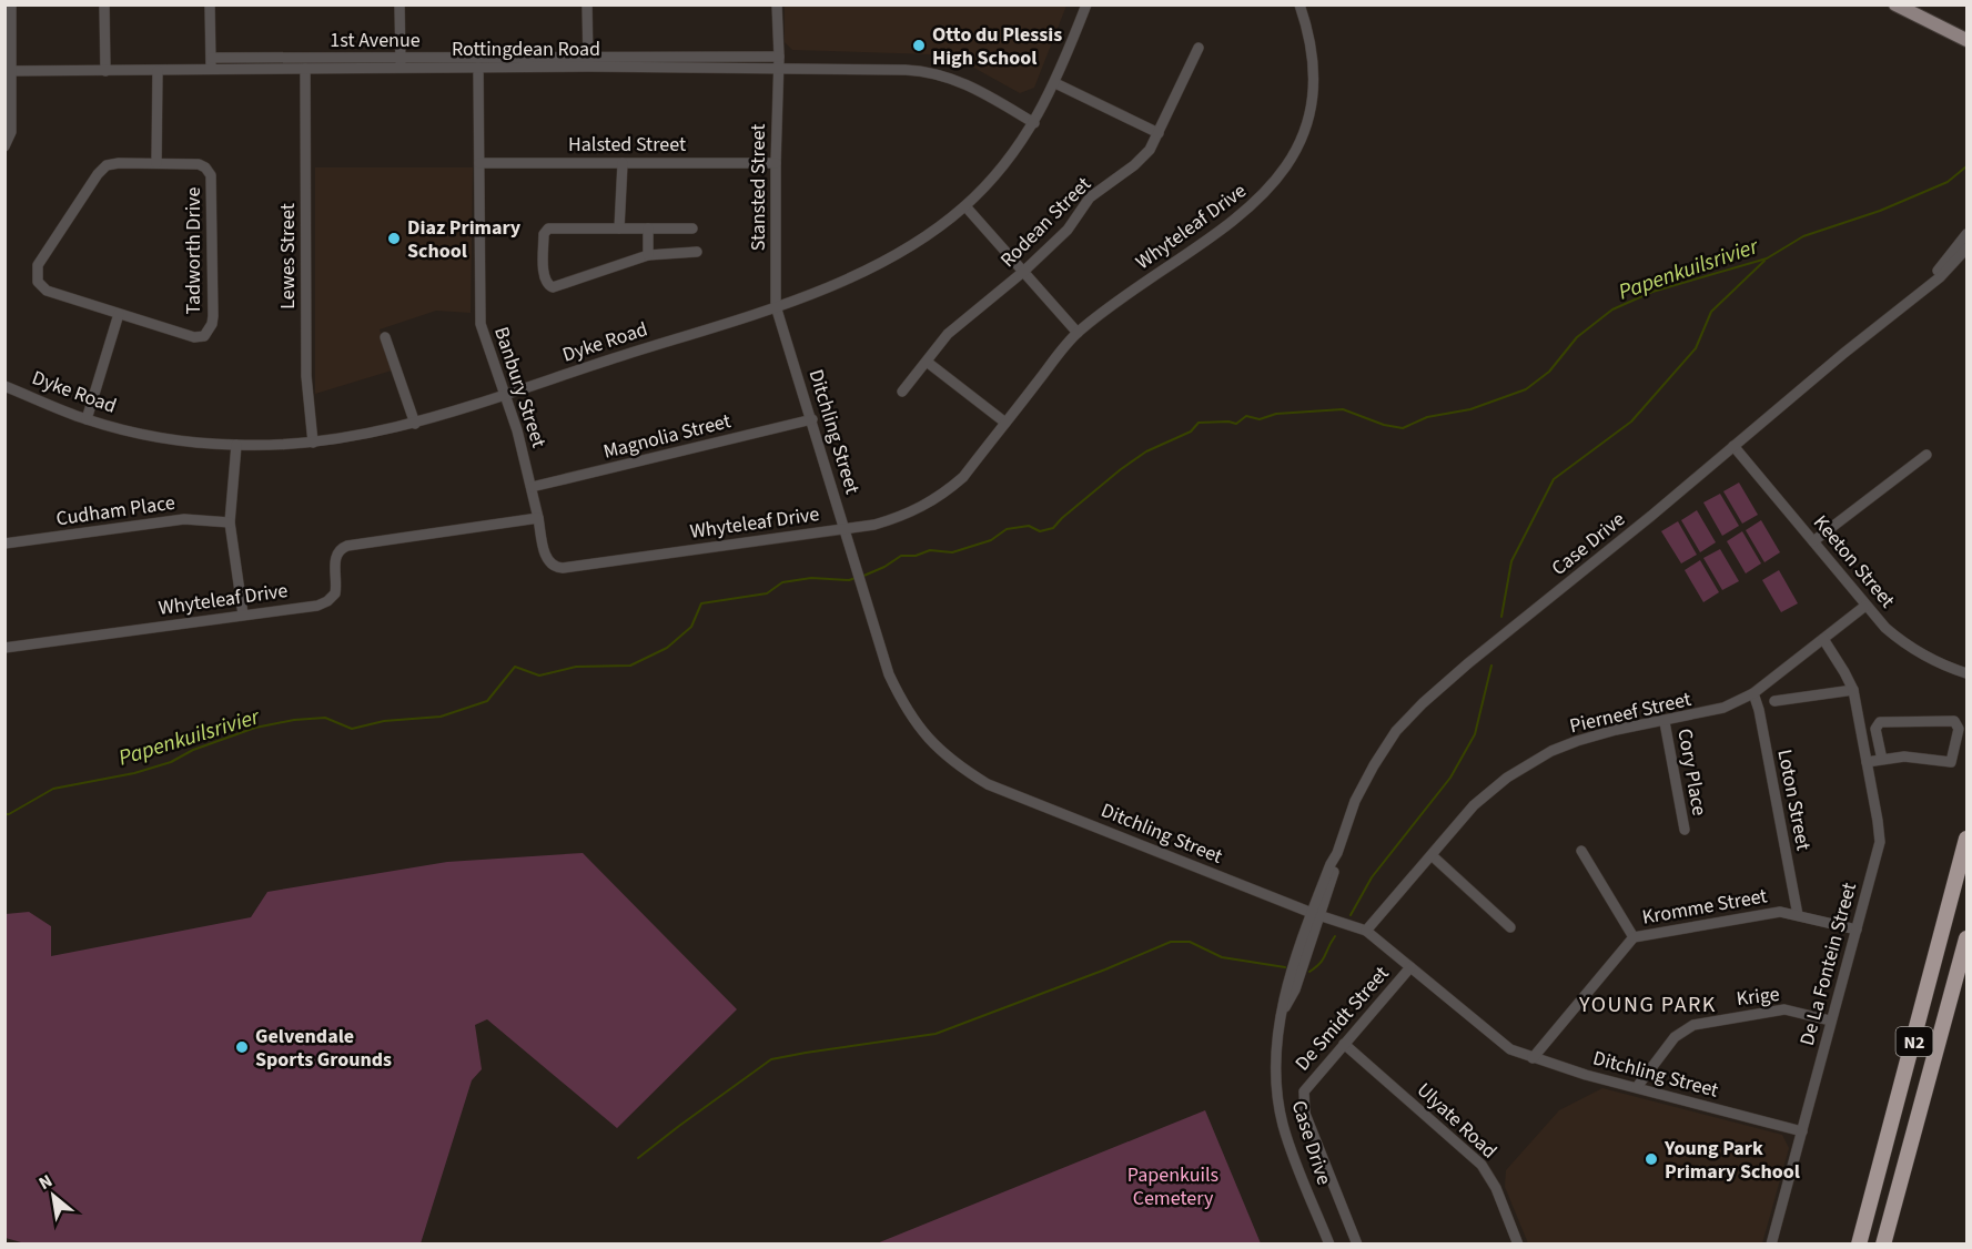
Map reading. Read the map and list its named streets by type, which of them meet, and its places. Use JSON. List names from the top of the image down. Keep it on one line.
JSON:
{"streets":{"highway":["N2"],"street":["1st Avenue","Rottingdean Road","Halsted Street","Stansted Street","Rodean Street","Whyteleaf Drive","Tadworth Drive","Lewes Street","Dyke Road","Banbury Street","Ditchling Street","Magnolia Street","Cudham Place","Case Drive","Keeton Street","Pierneef Street","Cory Place","Loton Street","Kromme Street","De La Fontein Street","Krige","De Smidt Street","Ulyate Road"]},"crossings":[["1st Avenue","Rottingdean Road"],["1st Avenue","Stansted Street"],["Rottingdean Road","Stansted Street"],["Rottingdean Road","Lewes Street"],["Rottingdean Road","Dyke Road"],["Rottingdean Road","Banbury Street"],["Halsted Street","Stansted Street"],["Halsted Street","Banbury Street"],["Stansted Street","Dyke Road"],["Stansted Street","Ditchling Street"],["Whyteleaf Drive","Banbury Street"],["Whyteleaf Drive","Ditchling Street"],["Lewes Street","Dyke Road"],["Dyke Road","Banbury Street"],["Dyke Road","Ditchling Street"],["Banbury Street","Magnolia Street"],["Ditchling Street","Magnolia Street"],["Ditchling Street","Case Drive"],["Ditchling Street","Pierneef Street"],["Ditchling Street","Kromme Street"],["Ditchling Street","De La Fontein Street"],["Ditchling Street","Krige"],["Ditchling Street","De Smidt Street"],["Case Drive","Keeton Street"],["Keeton Street","Pierneef Street"],["Pierneef Street","Cory Place"],["Pierneef Street","Loton Street"],["Pierneef Street","De La Fontein Street"],["Loton Street","Kromme Street"],["Kromme Street","De La Fontein Street"],["De La Fontein Street","Krige"],["De Smidt Street","Ulyate Road"]],"districts":["YOUNG PARK"],"water":["Papenkuilsrivier"],"parks":["Papenkuils Cemetery"],"places":["Otto du Plessis High School","Diaz Primary School","Gelvendale Sports Grounds","Young Park Primary School"],"north":"top left"}
